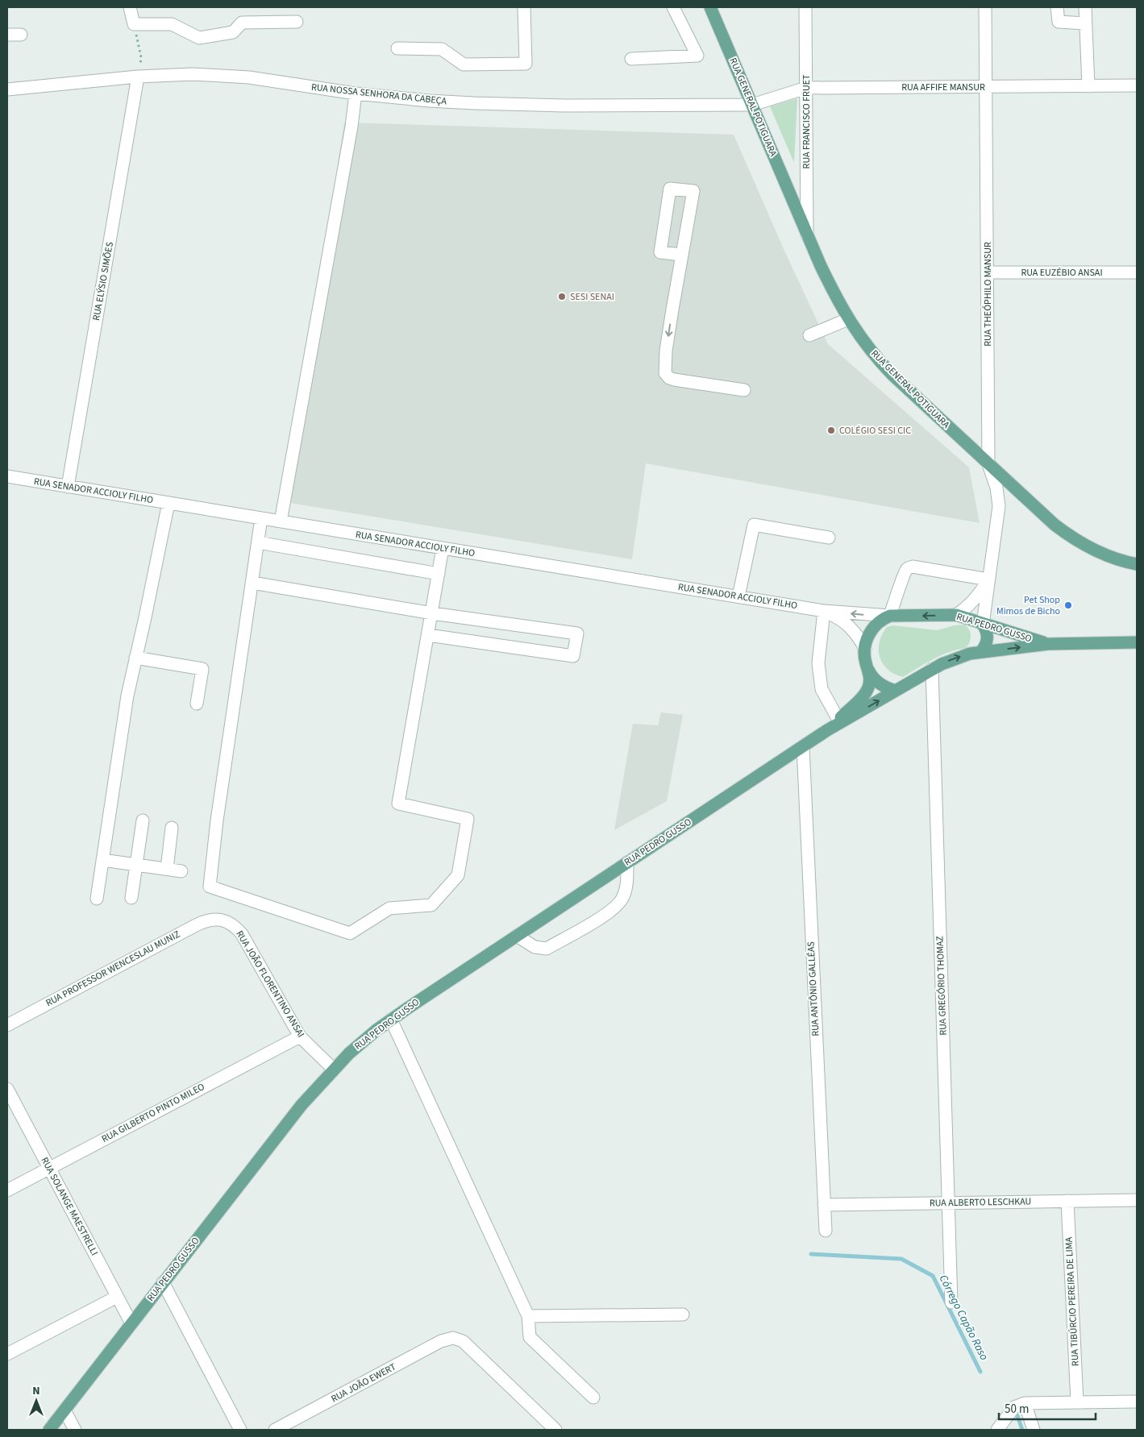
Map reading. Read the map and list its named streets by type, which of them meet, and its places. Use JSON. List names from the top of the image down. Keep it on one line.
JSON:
{"streets":{"main road":["RUA GENERAL POTIGUARA","RUA PEDRO GUSSO"],"street":["RUA AFFIFE MANSUR","RUA NOSSA SENHORA DA CABEÇA","RUA FRANCISCO FRUET","RUA EUZÉBIO ANSAI","RUA ELÝSIO SIMÕES","RUA THEÓPHILO MANSUR","RUA SENADOR ACCIOLY FILHO","RUA PROFESSOR WENCESLAU MUNIZ","RUA JOÃO FLORENTINO ANSAI","RUA GREGÓRIO THOMAZ","RUA ANTÔNIO GALLÉAS","RUA GILBERTO PINTO MILEO","RUA ALBERTO LESCHKAU","RUA SOLANGE MAESTRELLI","RUA TIBÚRCIO PEREIRA DE LIMA","RUA JOÃO EWERT"]},"crossings":[["RUA AFFIFE MANSUR","RUA NOSSA SENHORA DA CABEÇA"],["RUA AFFIFE MANSUR","RUA GENERAL POTIGUARA"],["RUA AFFIFE MANSUR","RUA FRANCISCO FRUET"],["RUA AFFIFE MANSUR","RUA THEÓPHILO MANSUR"],["RUA NOSSA SENHORA DA CABEÇA","RUA GENERAL POTIGUARA"],["RUA NOSSA SENHORA DA CABEÇA","RUA ELÝSIO SIMÕES"],["RUA GENERAL POTIGUARA","RUA FRANCISCO FRUET"],["RUA GENERAL POTIGUARA","RUA THEÓPHILO MANSUR"],["RUA EUZÉBIO ANSAI","RUA THEÓPHILO MANSUR"],["RUA ELÝSIO SIMÕES","RUA SENADOR ACCIOLY FILHO"],["RUA THEÓPHILO MANSUR","RUA PEDRO GUSSO"],["RUA SENADOR ACCIOLY FILHO","RUA PEDRO GUSSO"],["RUA PEDRO GUSSO","RUA JOÃO FLORENTINO ANSAI"],["RUA PEDRO GUSSO","RUA GREGÓRIO THOMAZ"],["RUA PEDRO GUSSO","RUA ANTÔNIO GALLÉAS"],["RUA PEDRO GUSSO","RUA SOLANGE MAESTRELLI"],["RUA PROFESSOR WENCESLAU MUNIZ","RUA JOÃO FLORENTINO ANSAI"],["RUA JOÃO FLORENTINO ANSAI","RUA GILBERTO PINTO MILEO"],["RUA GREGÓRIO THOMAZ","RUA ALBERTO LESCHKAU"],["RUA ANTÔNIO GALLÉAS","RUA ALBERTO LESCHKAU"],["RUA GILBERTO PINTO MILEO","RUA SOLANGE MAESTRELLI"],["RUA ALBERTO LESCHKAU","RUA TIBÚRCIO PEREIRA DE LIMA"]],"water":["Córrego Capão Raso"],"places":["SESI SENAI","COLÉGIO SESI CIC","Pet Shop Mimos de Bicho"],"scale_bar":"50 m","north":"top"}
